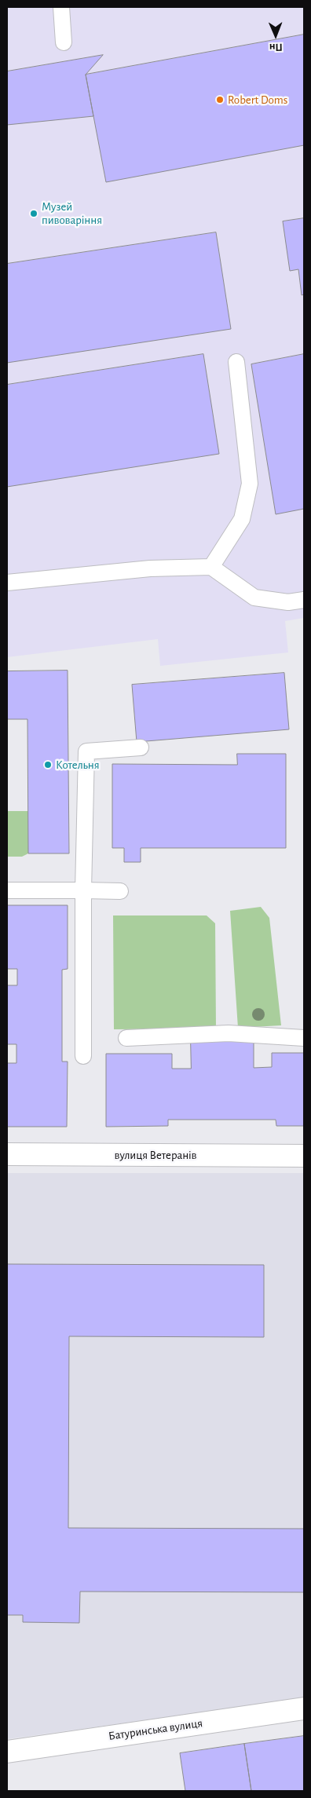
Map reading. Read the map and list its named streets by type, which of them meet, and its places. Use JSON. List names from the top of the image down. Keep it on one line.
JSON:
{"streets":{"street":["вулиця Ветеранів","Батуринська вулиця"]},"places":["Robert Doms","Музей пивоваріння","Котельня"],"north":"bottom"}
